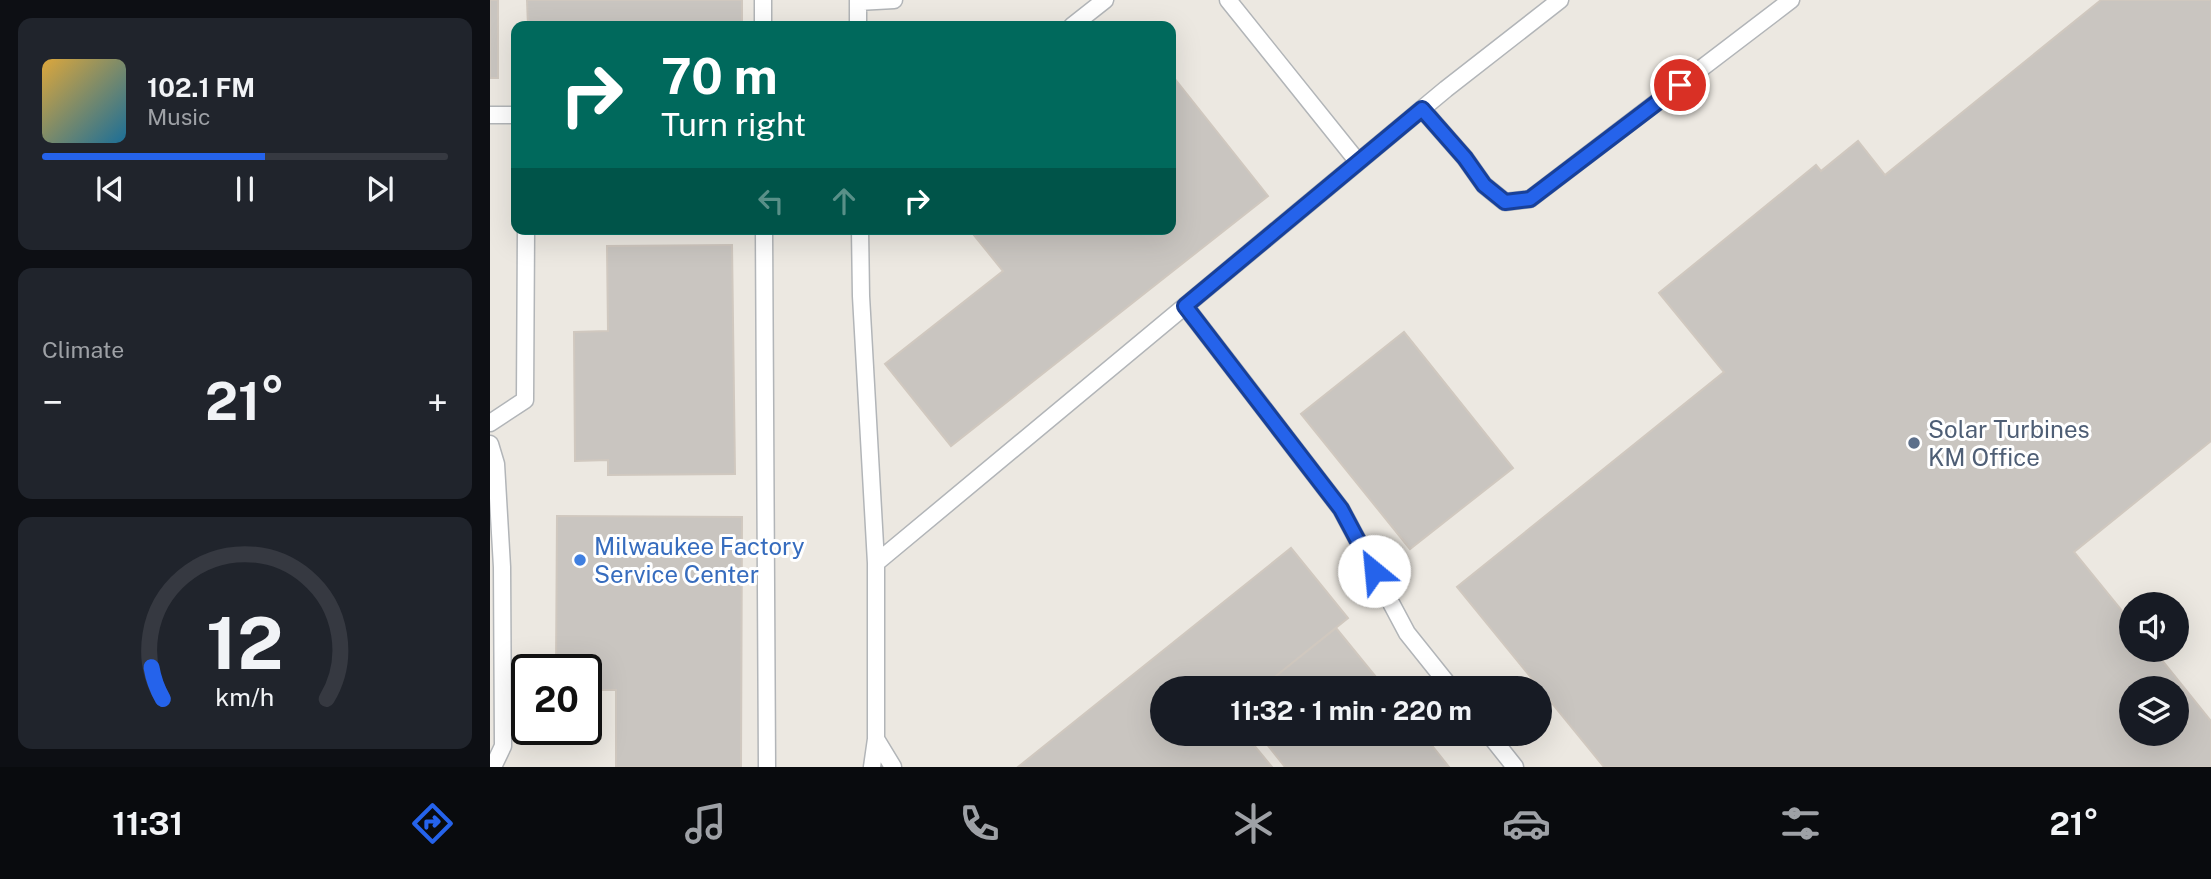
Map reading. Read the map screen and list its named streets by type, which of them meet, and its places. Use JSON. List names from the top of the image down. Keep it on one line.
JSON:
{"places":["Solar Turbines KM Office","Milwaukee Factory Service Center"],"page":{"turn":["70 m","Turn right"],"song":["102.1 FM","Music"],"tile":"Climate","heat":["−","21°","+"],"limit":"20","trip":"11:32 · 1 min · 220 m","tabs":["11:31","21°"],"gauge":["12","km/h"]}}
